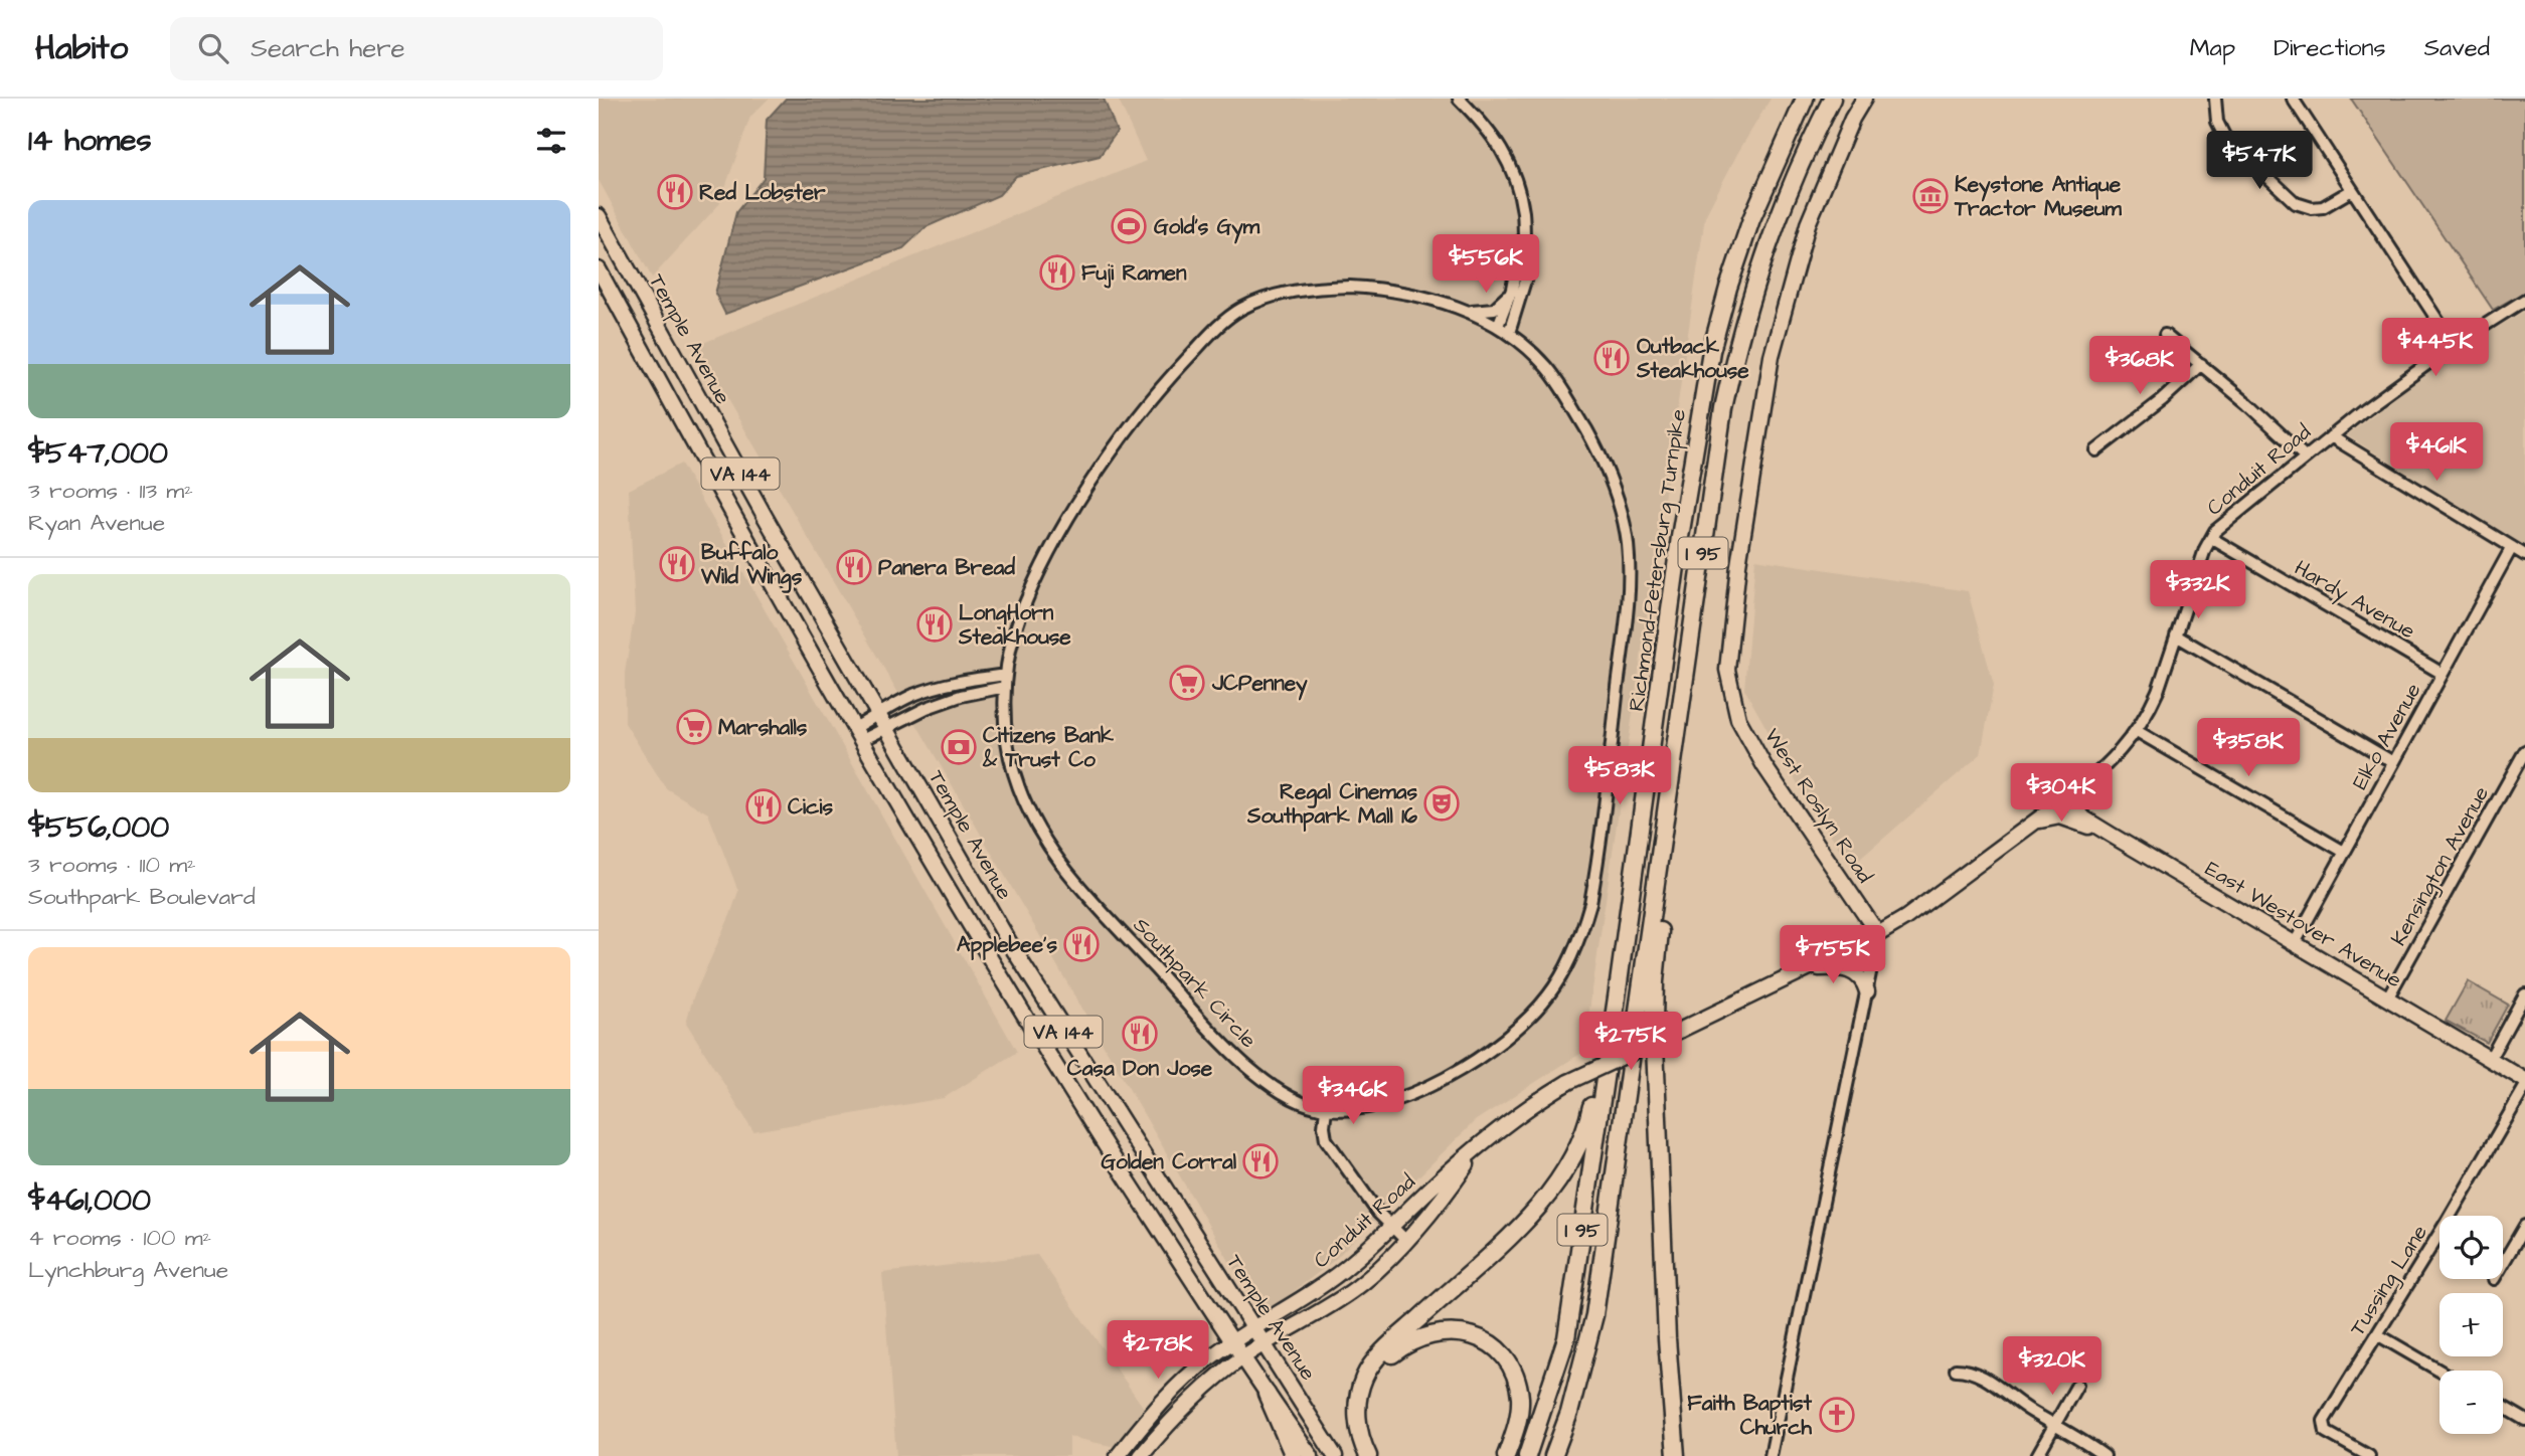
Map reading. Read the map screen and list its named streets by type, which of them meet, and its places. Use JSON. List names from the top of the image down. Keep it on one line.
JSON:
{"streets":{"highway":["I 95","Richmond-Petersburg Turnpike"],"main road":["Temple Avenue","Conduit Road","VA 144","West Roslyn Road","East Westover Avenue"],"street":["Hardy Avenue","Elko Avenue","Kensington Avenue","Southpark Circle","Tussing Lane"]},"crossings":[["Temple Avenue","Conduit Road"],["Conduit Road","VA 144"],["Conduit Road","Hardy Avenue"],["Conduit Road","West Roslyn Road"],["Conduit Road","East Westover Avenue"],["Hardy Avenue","Elko Avenue"],["Elko Avenue","East Westover Avenue"],["Kensington Avenue","East Westover Avenue"]],"places":{"restaurant":["Red Lobster","Fuji Ramen","Outback Steakhouse","Buffalo Wild Wings","Panera Bread","LongHorn Steakhouse","Cicis","Applebee's","Casa Don Jose","Golden Corral"],"museum":["Keystone Antique Tractor Museum"],"sports":["Gold's Gym"],"supermarket":["JCPenney","Marshalls"],"bank":["Citizens Bank & Trust Co"],"theatre":["Regal Cinemas Southpark Mall 16"],"church":["Faith Baptist Church"]},"page":{"header":"Habito","search":"Search here","nav":["Map","Directions","Saved"],"heading":"14 homes","price":["$547K","$556K","$445K","$368K","$461K","$332K","$358K","$583K","$304K","$755K","$275K","$346K","$278K","$320K"],"list":[{"name":"$547,000","note":"3 rooms · 113 m² · Ryan Avenue"},{"name":"$556,000","note":"3 rooms · 110 m² · Southpark Boulevard"},{"name":"$461,000","note":"4 rooms · 100 m² · Lynchburg Avenue"}],"map_buttons":["+","−"]}}
